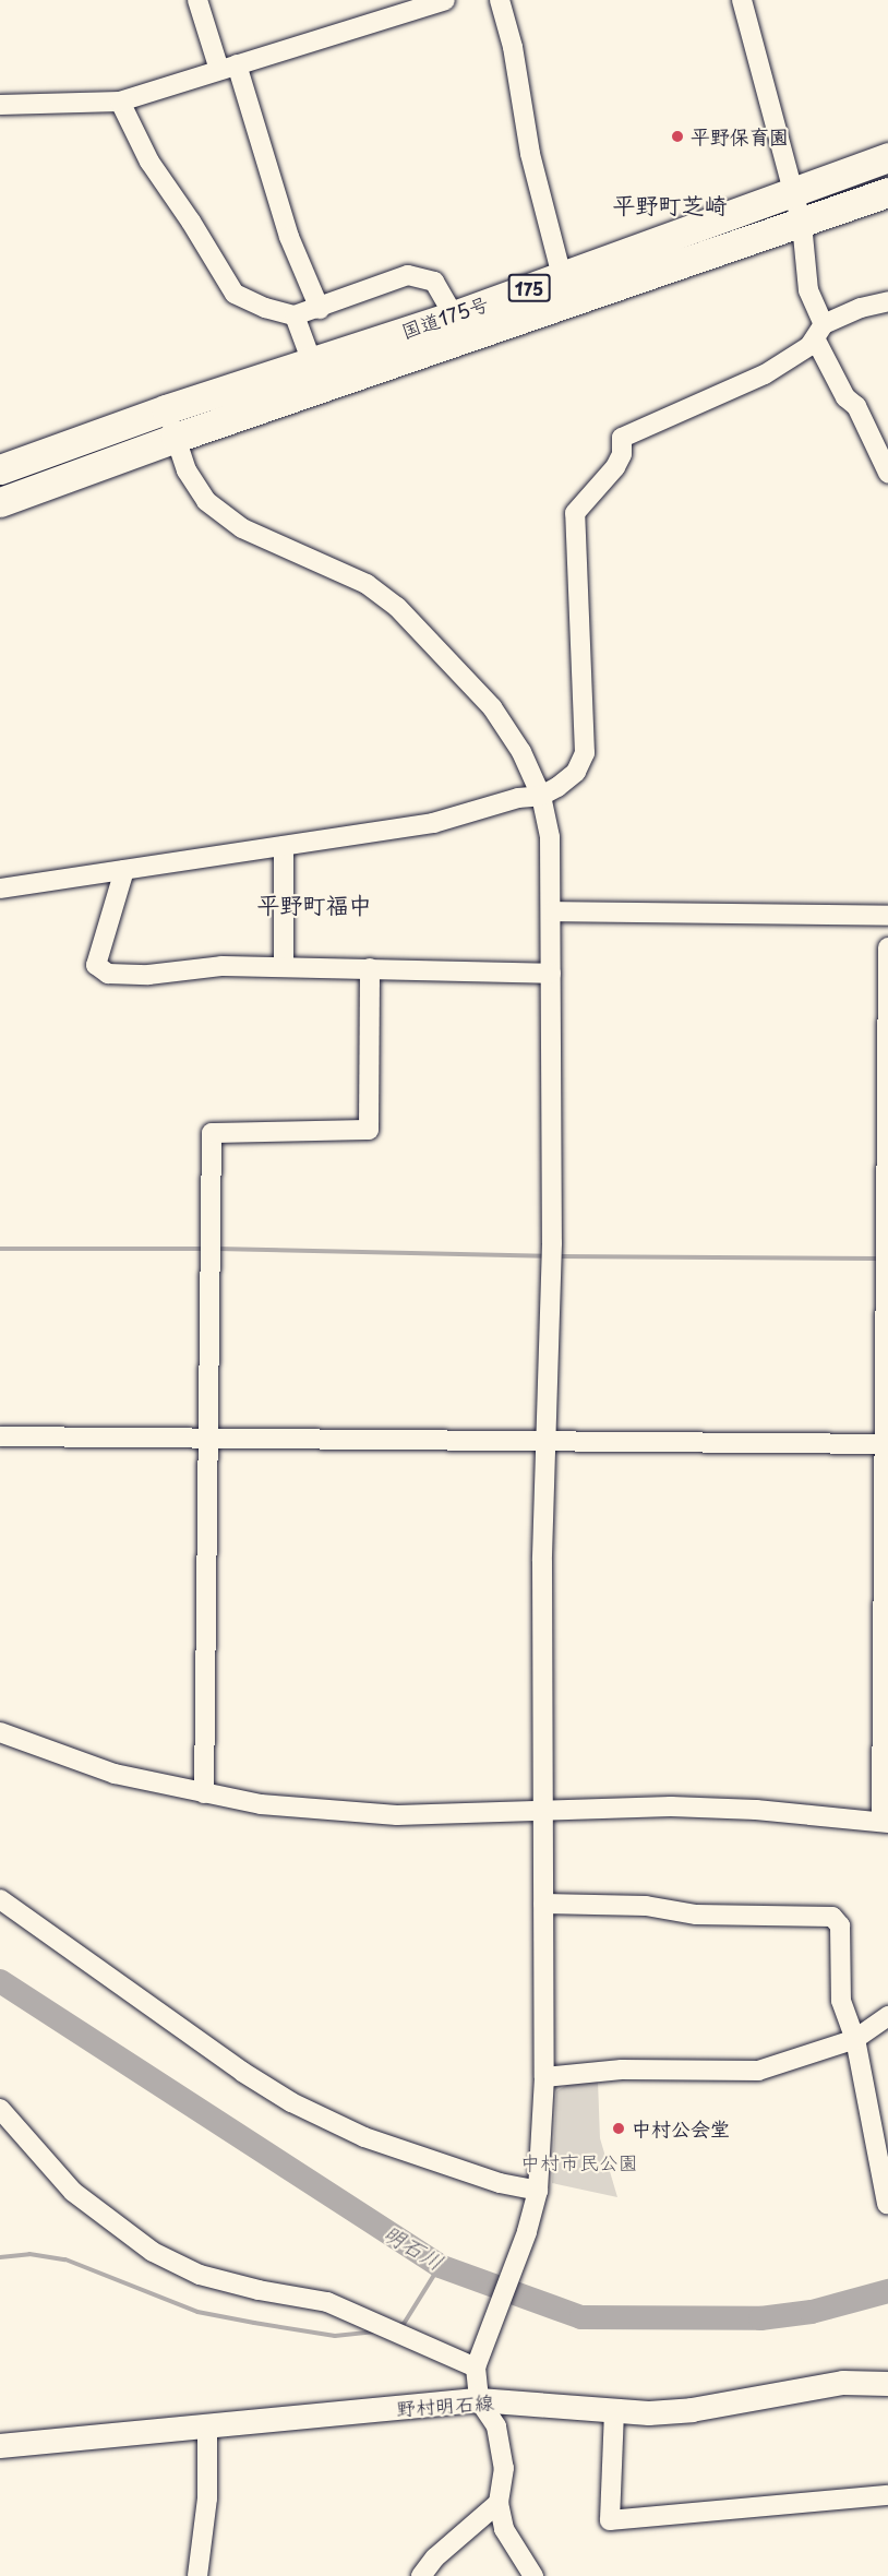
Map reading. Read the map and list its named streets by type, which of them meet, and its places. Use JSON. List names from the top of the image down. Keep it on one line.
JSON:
{"streets":{"highway":["175","国道175号"],"main road":["野村明石線"]},"districts":["平野町芝崎","平野町福中"],"water":["明石川"],"parks":["中村市民公園"],"places":["平野保育園","中村公会堂"]}
